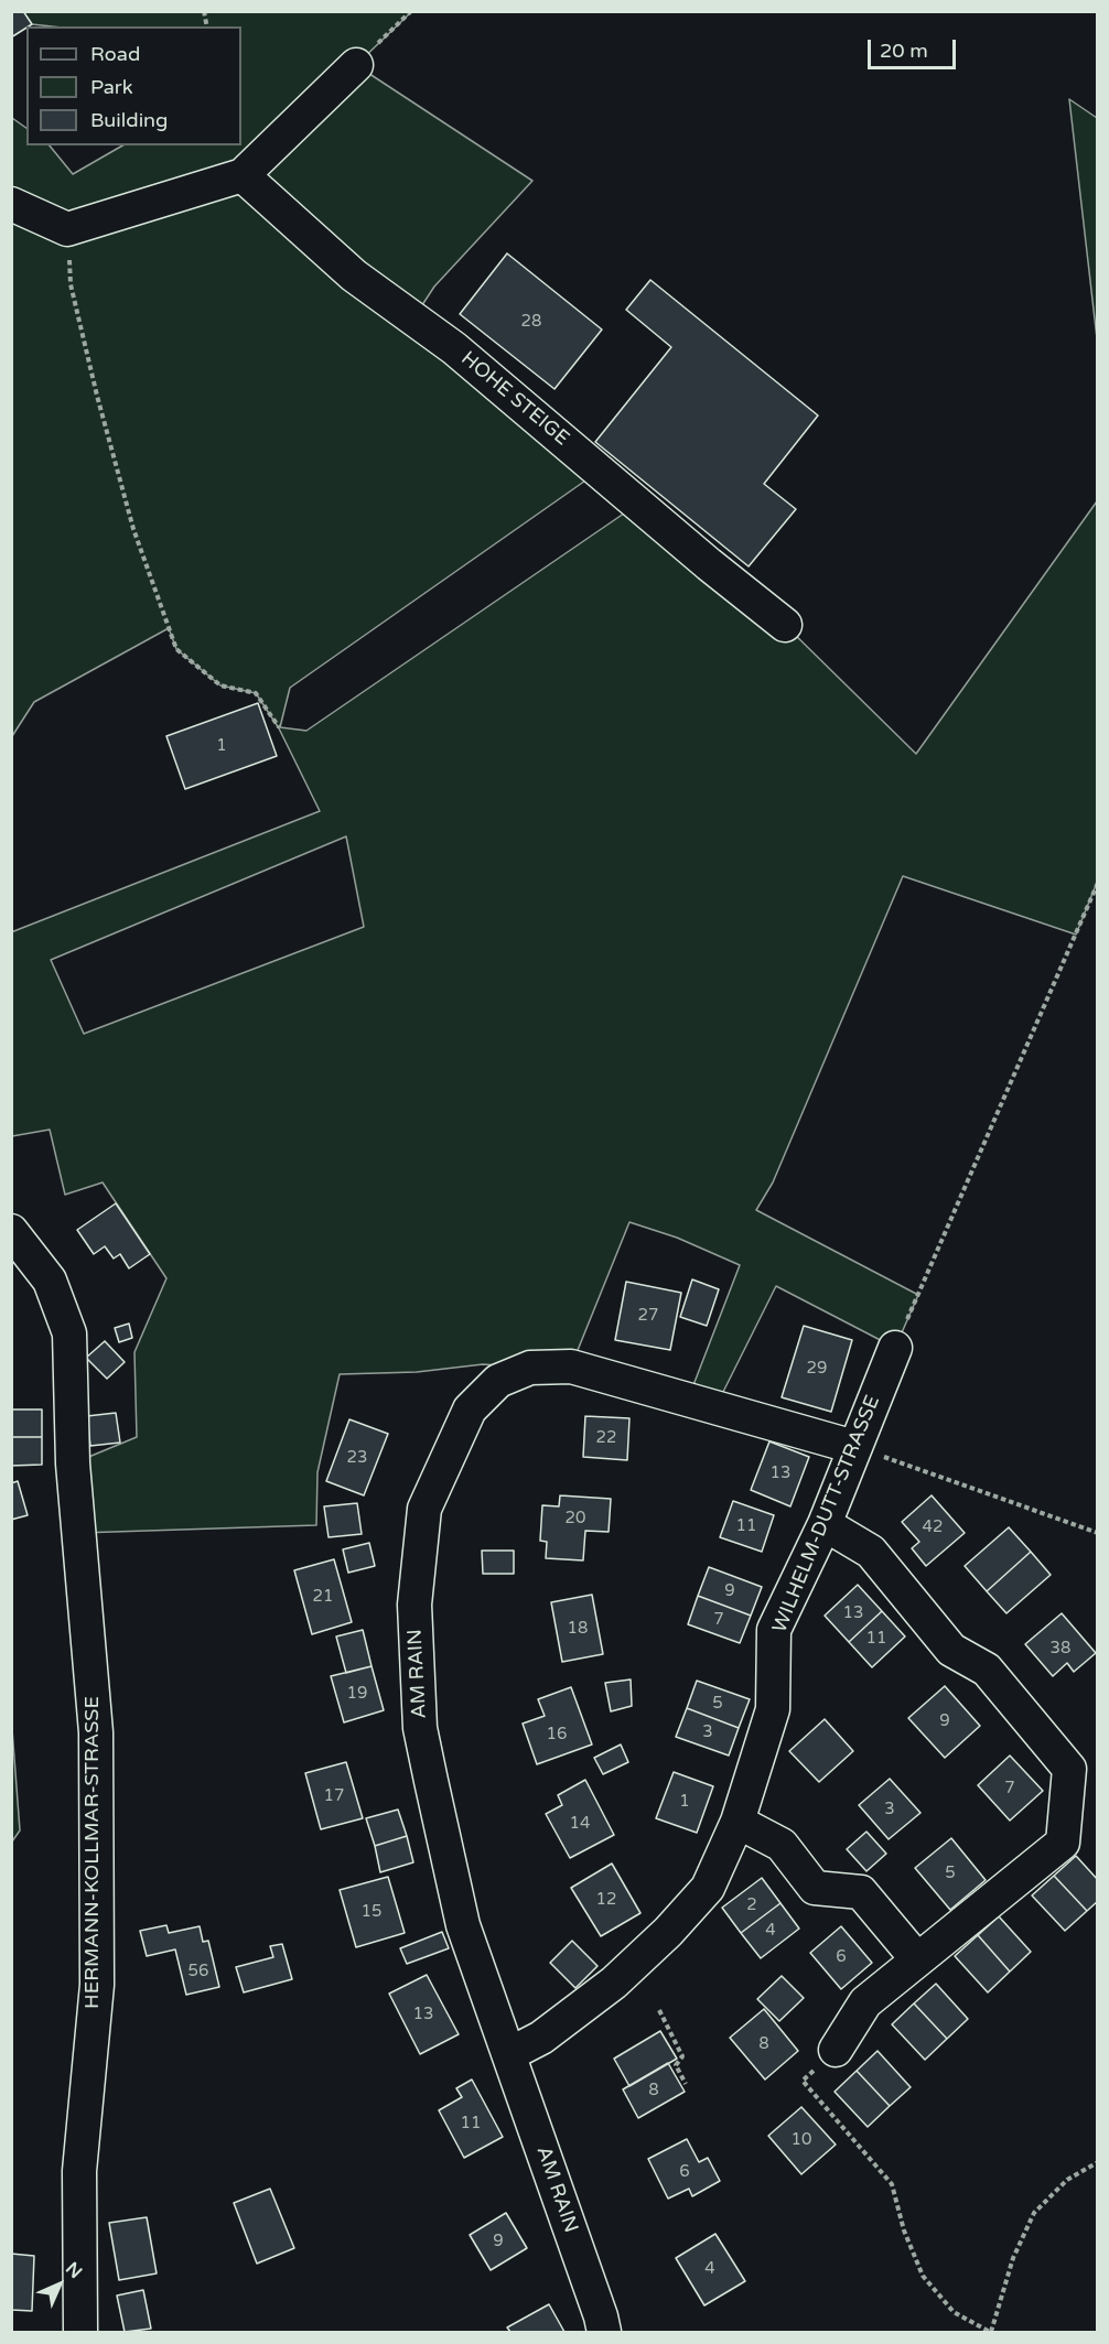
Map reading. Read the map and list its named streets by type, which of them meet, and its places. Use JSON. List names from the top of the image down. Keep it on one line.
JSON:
{"streets":{"street":["HOHE STEIGE","WILHELM-DUTT-STRASSE","AM RAIN","HERMANN-KOLLMAR-STRASSE"]},"crossings":[["WILHELM-DUTT-STRASSE","AM RAIN"]],"house_numbers":["28","1","27","29","22","23","13","20","11","42","9","21","13","7","18","11","38","19","5","9","3","16","7","17","1","3","14","5","12","2","15","4","6","56","13","8","8","11","10","6","9","4"],"legend":["Road","Park","Building"],"scale_bar":"20 m","north":"top right"}
